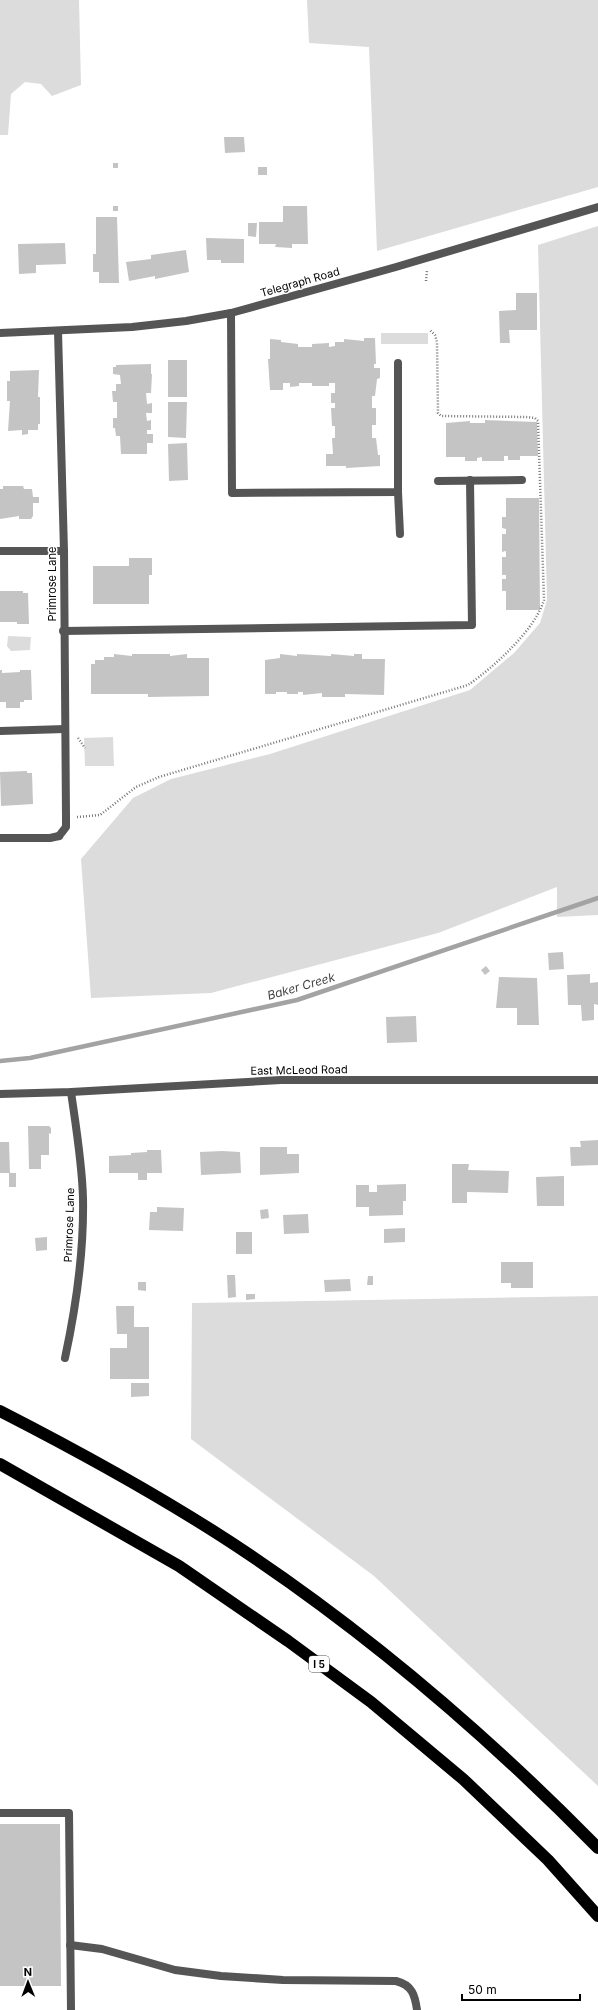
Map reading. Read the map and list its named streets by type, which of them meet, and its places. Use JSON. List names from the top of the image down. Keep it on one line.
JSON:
{"streets":{"highway":["I 5"],"street":["Telegraph Road","Primrose Lane","East McLeod Road"]},"crossings":[["Telegraph Road","Primrose Lane"],["Primrose Lane","East McLeod Road"]],"water":["Baker Creek"],"scale_bar":"50 m","north":"top"}
